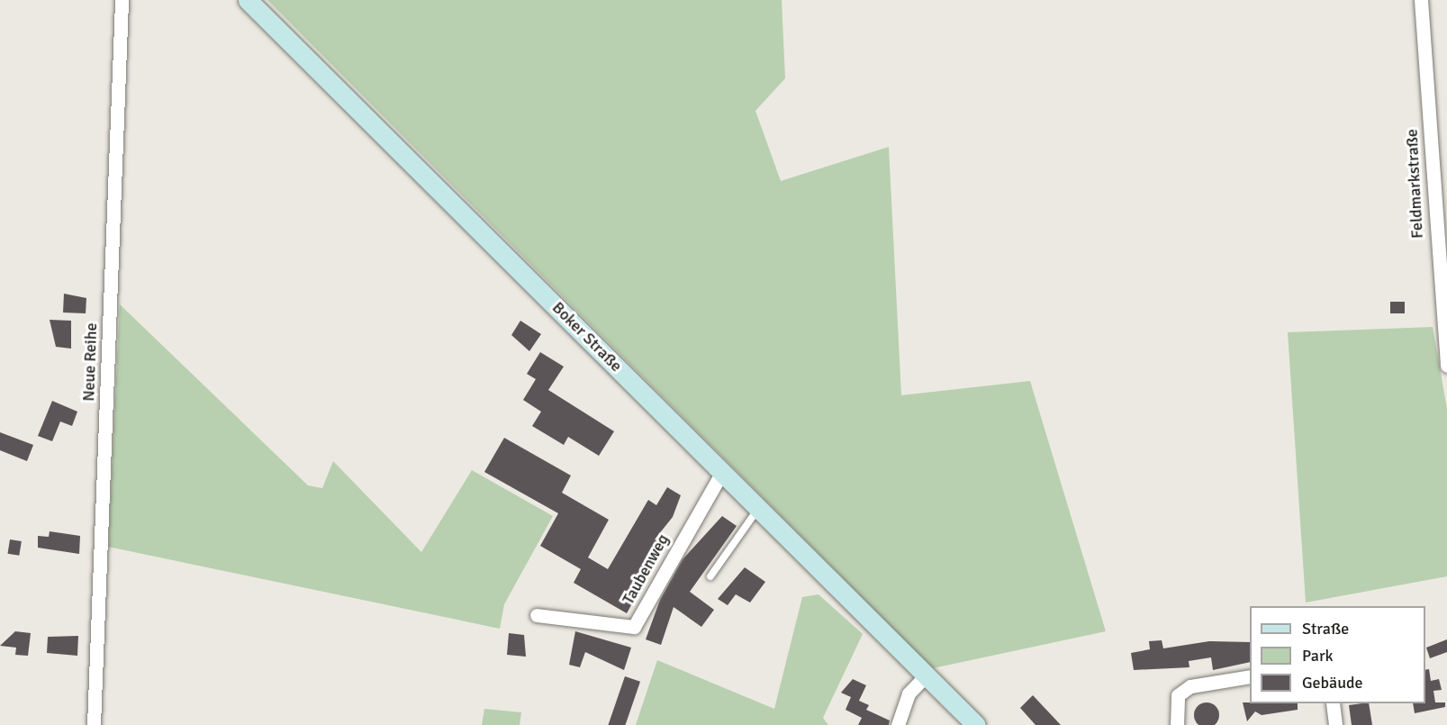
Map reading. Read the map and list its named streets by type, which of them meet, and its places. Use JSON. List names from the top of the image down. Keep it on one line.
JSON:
{"streets":{"main road":["Boker Straße"],"street":["Feldmarkstraße","Neue Reihe","Taubenweg"]},"crossings":[["Boker Straße","Taubenweg"]],"legend":["Straße","Park","Gebäude"]}
